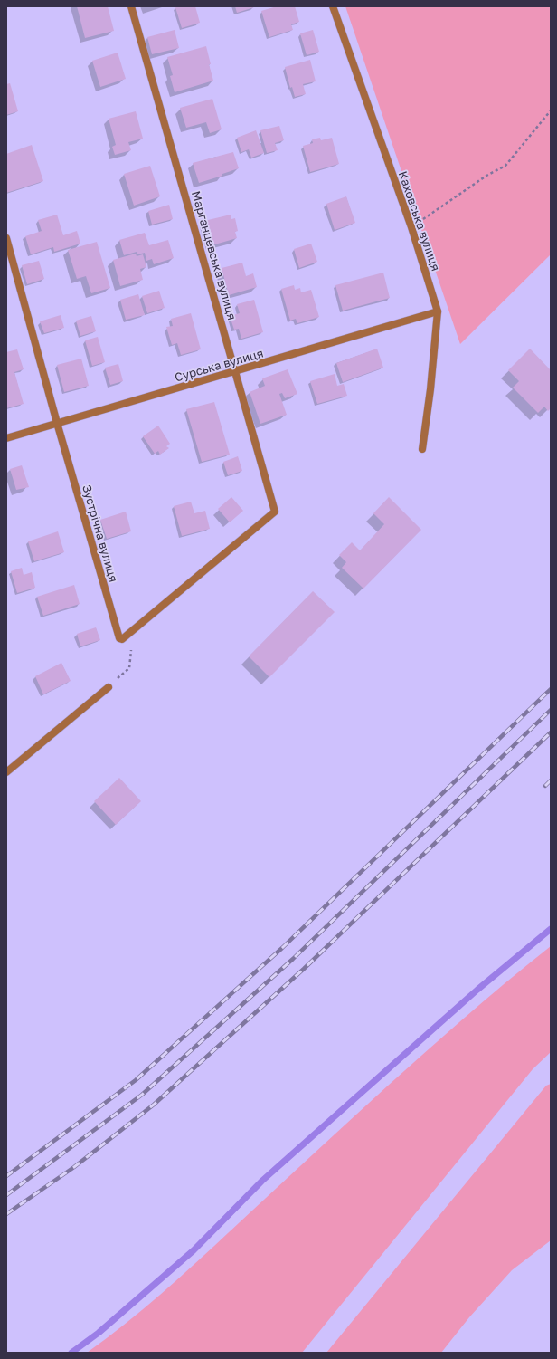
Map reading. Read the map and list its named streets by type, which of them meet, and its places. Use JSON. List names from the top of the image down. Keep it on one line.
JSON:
{"streets":{"street":["Каховська вулиця","Марганцевська вулиця","Сурська вулиця","Зустрічна вулиця"]},"crossings":[["Каховська вулиця","Сурська вулиця"],["Марганцевська вулиця","Сурська вулиця"],["Марганцевська вулиця","Зустрічна вулиця"],["Сурська вулиця","Зустрічна вулиця"]]}
